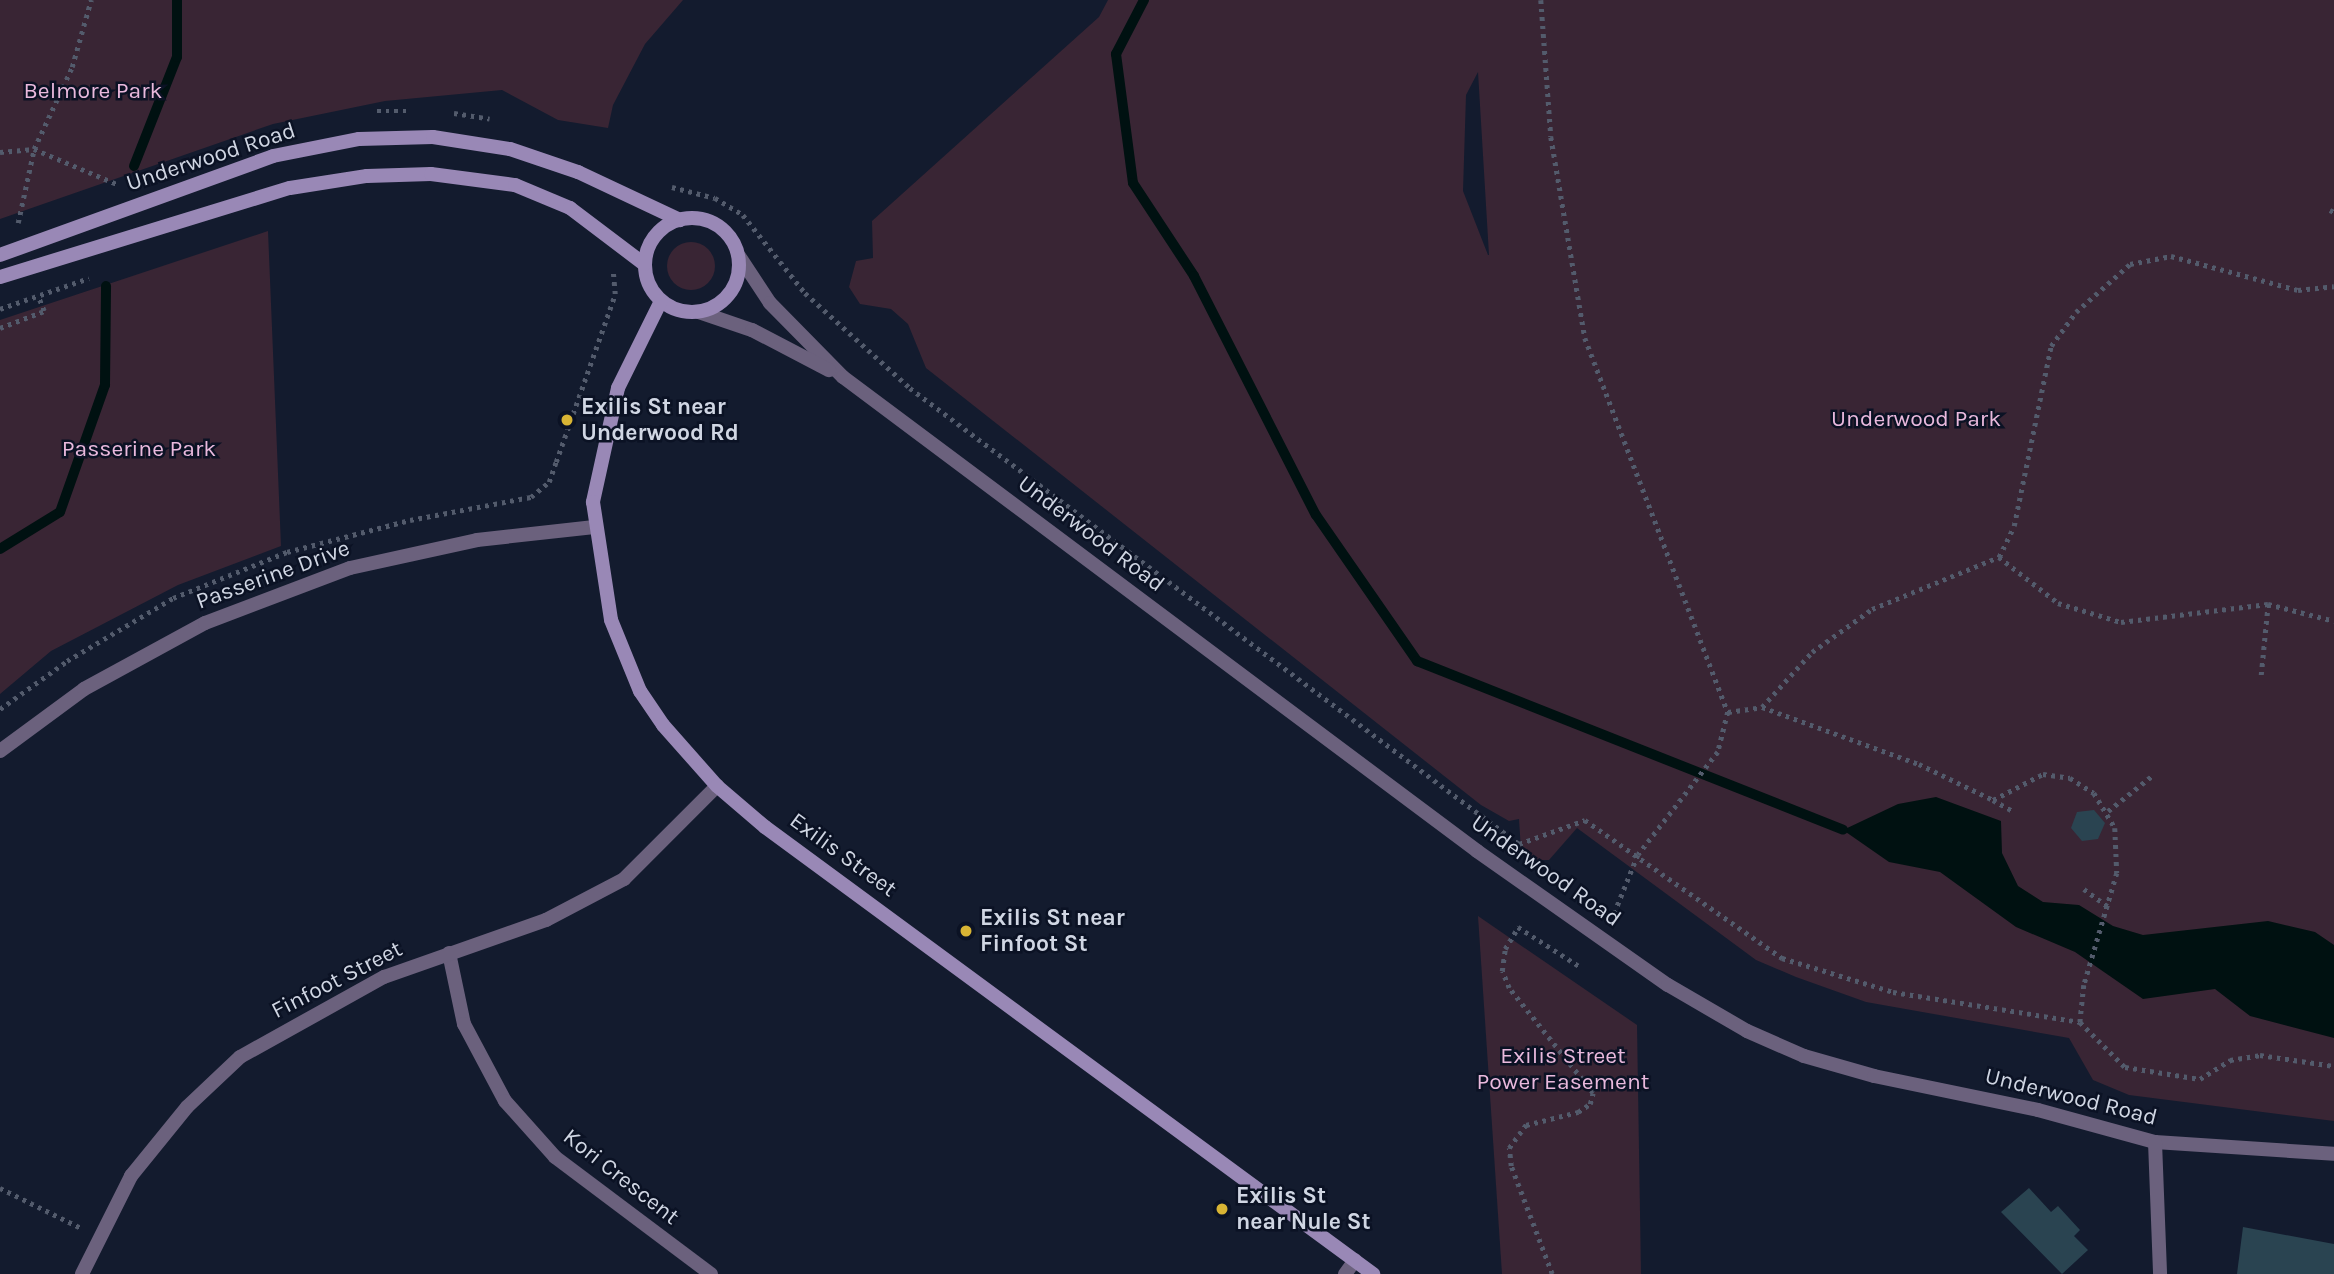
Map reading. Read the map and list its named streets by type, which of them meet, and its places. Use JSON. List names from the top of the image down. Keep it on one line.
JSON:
{"streets":{"street":["Underwood Road","Passerine Drive","Exilis Street","Finfoot Street","Kori Crescent"]},"crossings":[["Underwood Road","Exilis Street"],["Passerine Drive","Exilis Street"],["Exilis Street","Finfoot Street"],["Finfoot Street","Kori Crescent"]],"parks":["Belmore Park","Underwood Park","Passerine Park","Exilis Street Power Easement"],"places":["Exilis St near Underwood Rd","Exilis St near Finfoot St","Exilis St near Nule St"]}
